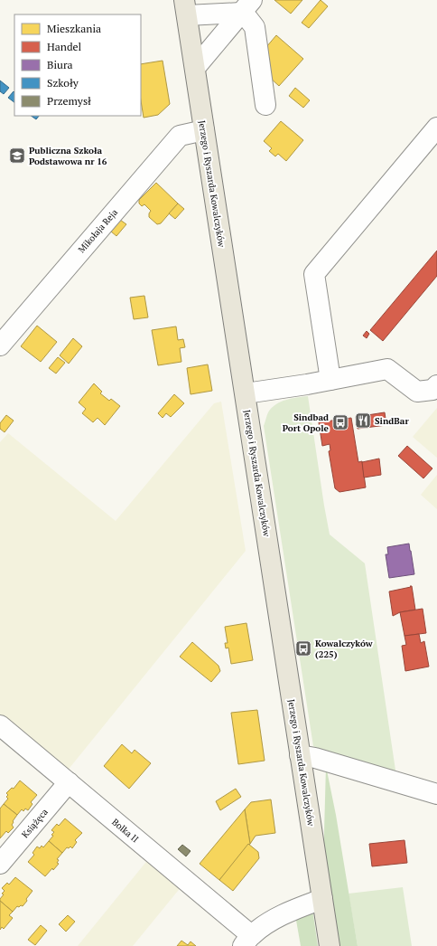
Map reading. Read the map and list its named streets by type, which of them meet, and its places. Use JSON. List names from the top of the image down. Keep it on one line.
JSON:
{"streets":{"main road":["Jerzego i Ryszarda Kowalczyków"],"street":["Mikołaja Reja","Książęca","Bolka II"]},"crossings":[["Jerzego i Ryszarda Kowalczyków","Mikołaja Reja"],["Książęca","Bolka II"]],"places":{"school or university":["Publiczna Szkoła Podstawowa nr 16"],"restaurant":["SindBar"],"bus stop":["Sindbad Port Opole","Kowalczyków (225)"]},"legend":["Mieszkania","Handel","Biura","Szkoły","Przemysł"]}
